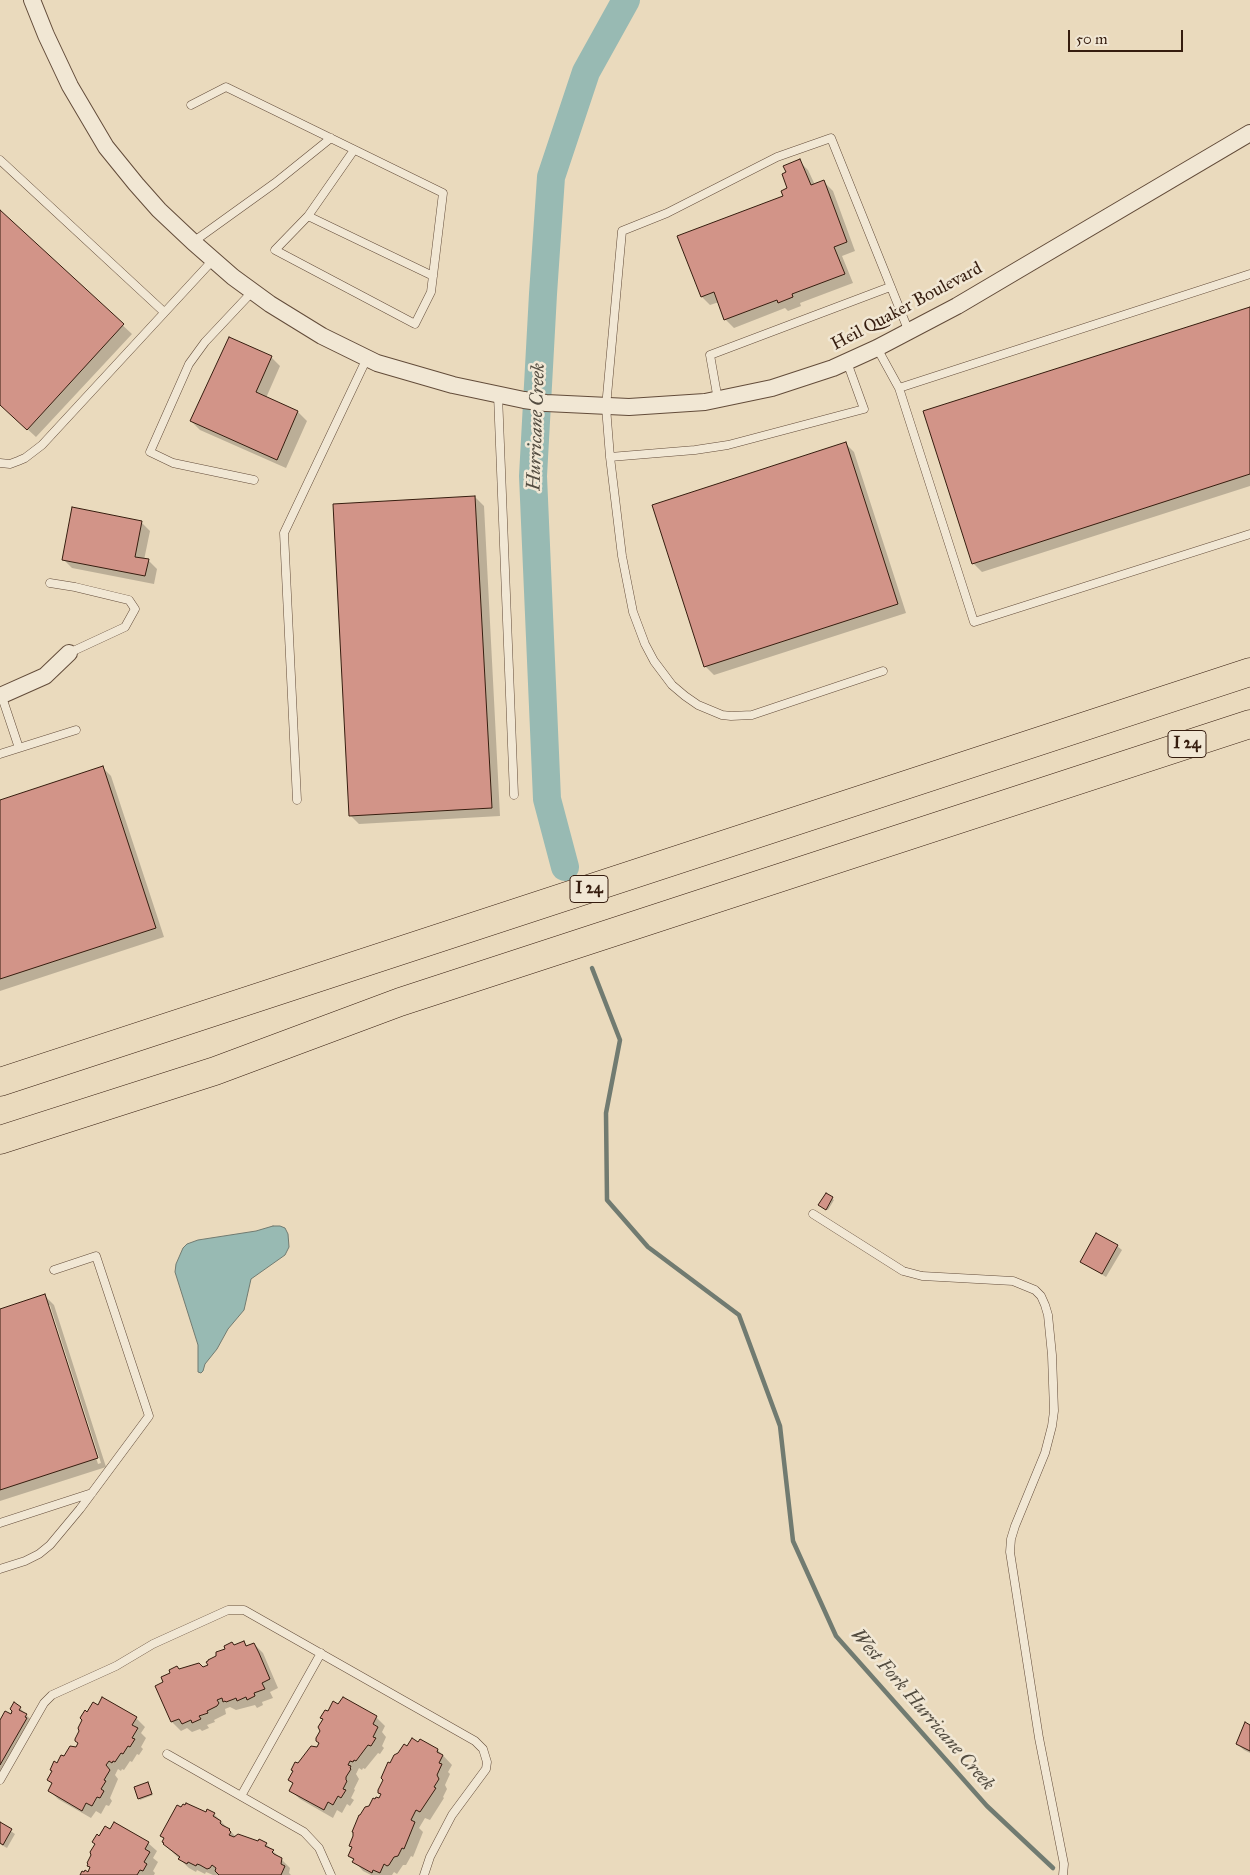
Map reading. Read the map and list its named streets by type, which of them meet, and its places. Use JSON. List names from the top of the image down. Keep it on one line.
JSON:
{"streets":{"highway":["I 24"],"street":["Heil Quaker Boulevard"]},"water":["Hurricane Creek","West Fork Hurricane Creek"],"scale_bar":"50 m"}
